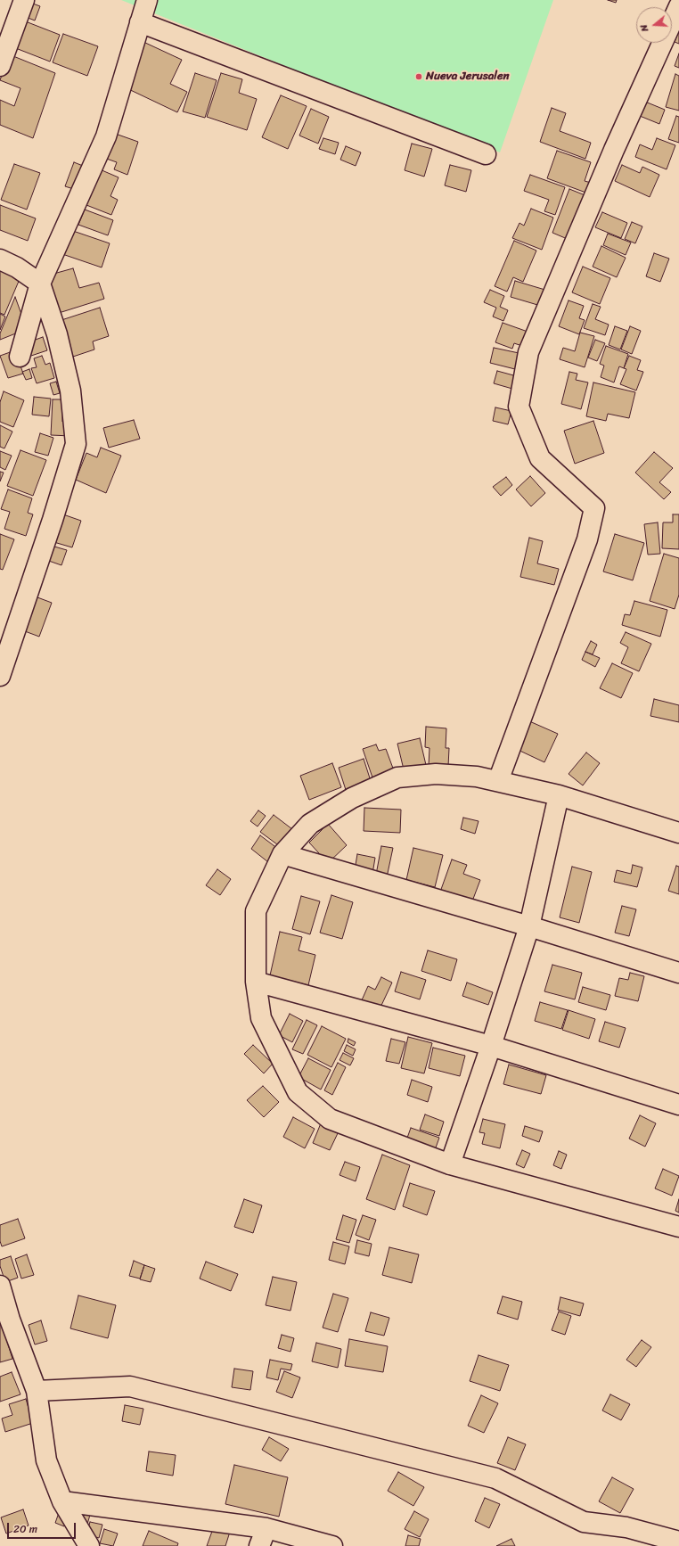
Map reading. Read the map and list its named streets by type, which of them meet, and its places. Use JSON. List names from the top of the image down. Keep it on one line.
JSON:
{"places":["Nueva Jerusalen"],"scale_bar":"20 m","north":"left"}
